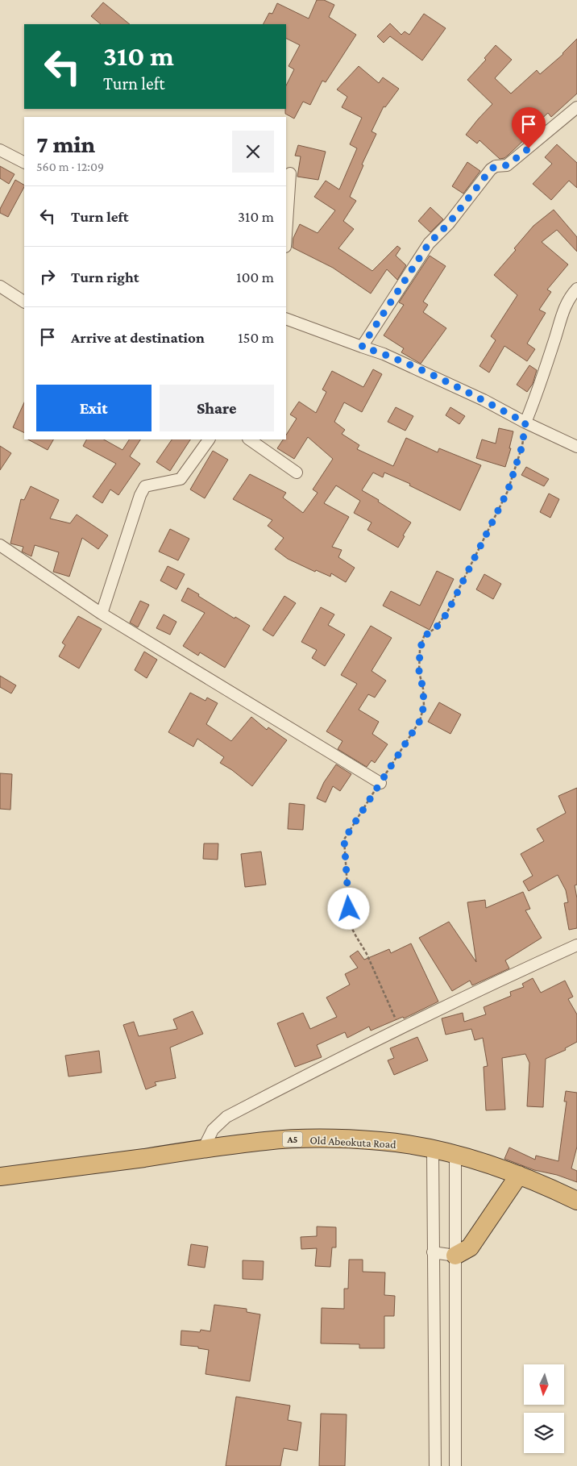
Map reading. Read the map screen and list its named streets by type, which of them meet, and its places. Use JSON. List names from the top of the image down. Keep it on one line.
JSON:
{"streets":{"highway":["A5","Old Abeokuta Road"]},"north":"bottom","page":{"turn":["310 m","Turn left"],"heading":["7 min","560 m · 12:09"],"list":[{"name":"Turn left","value":"310 m"},{"name":"Turn right","value":"100 m"},{"name":"Arrive at destination","value":"150 m"}],"buttons":["Exit","Share"]}}
